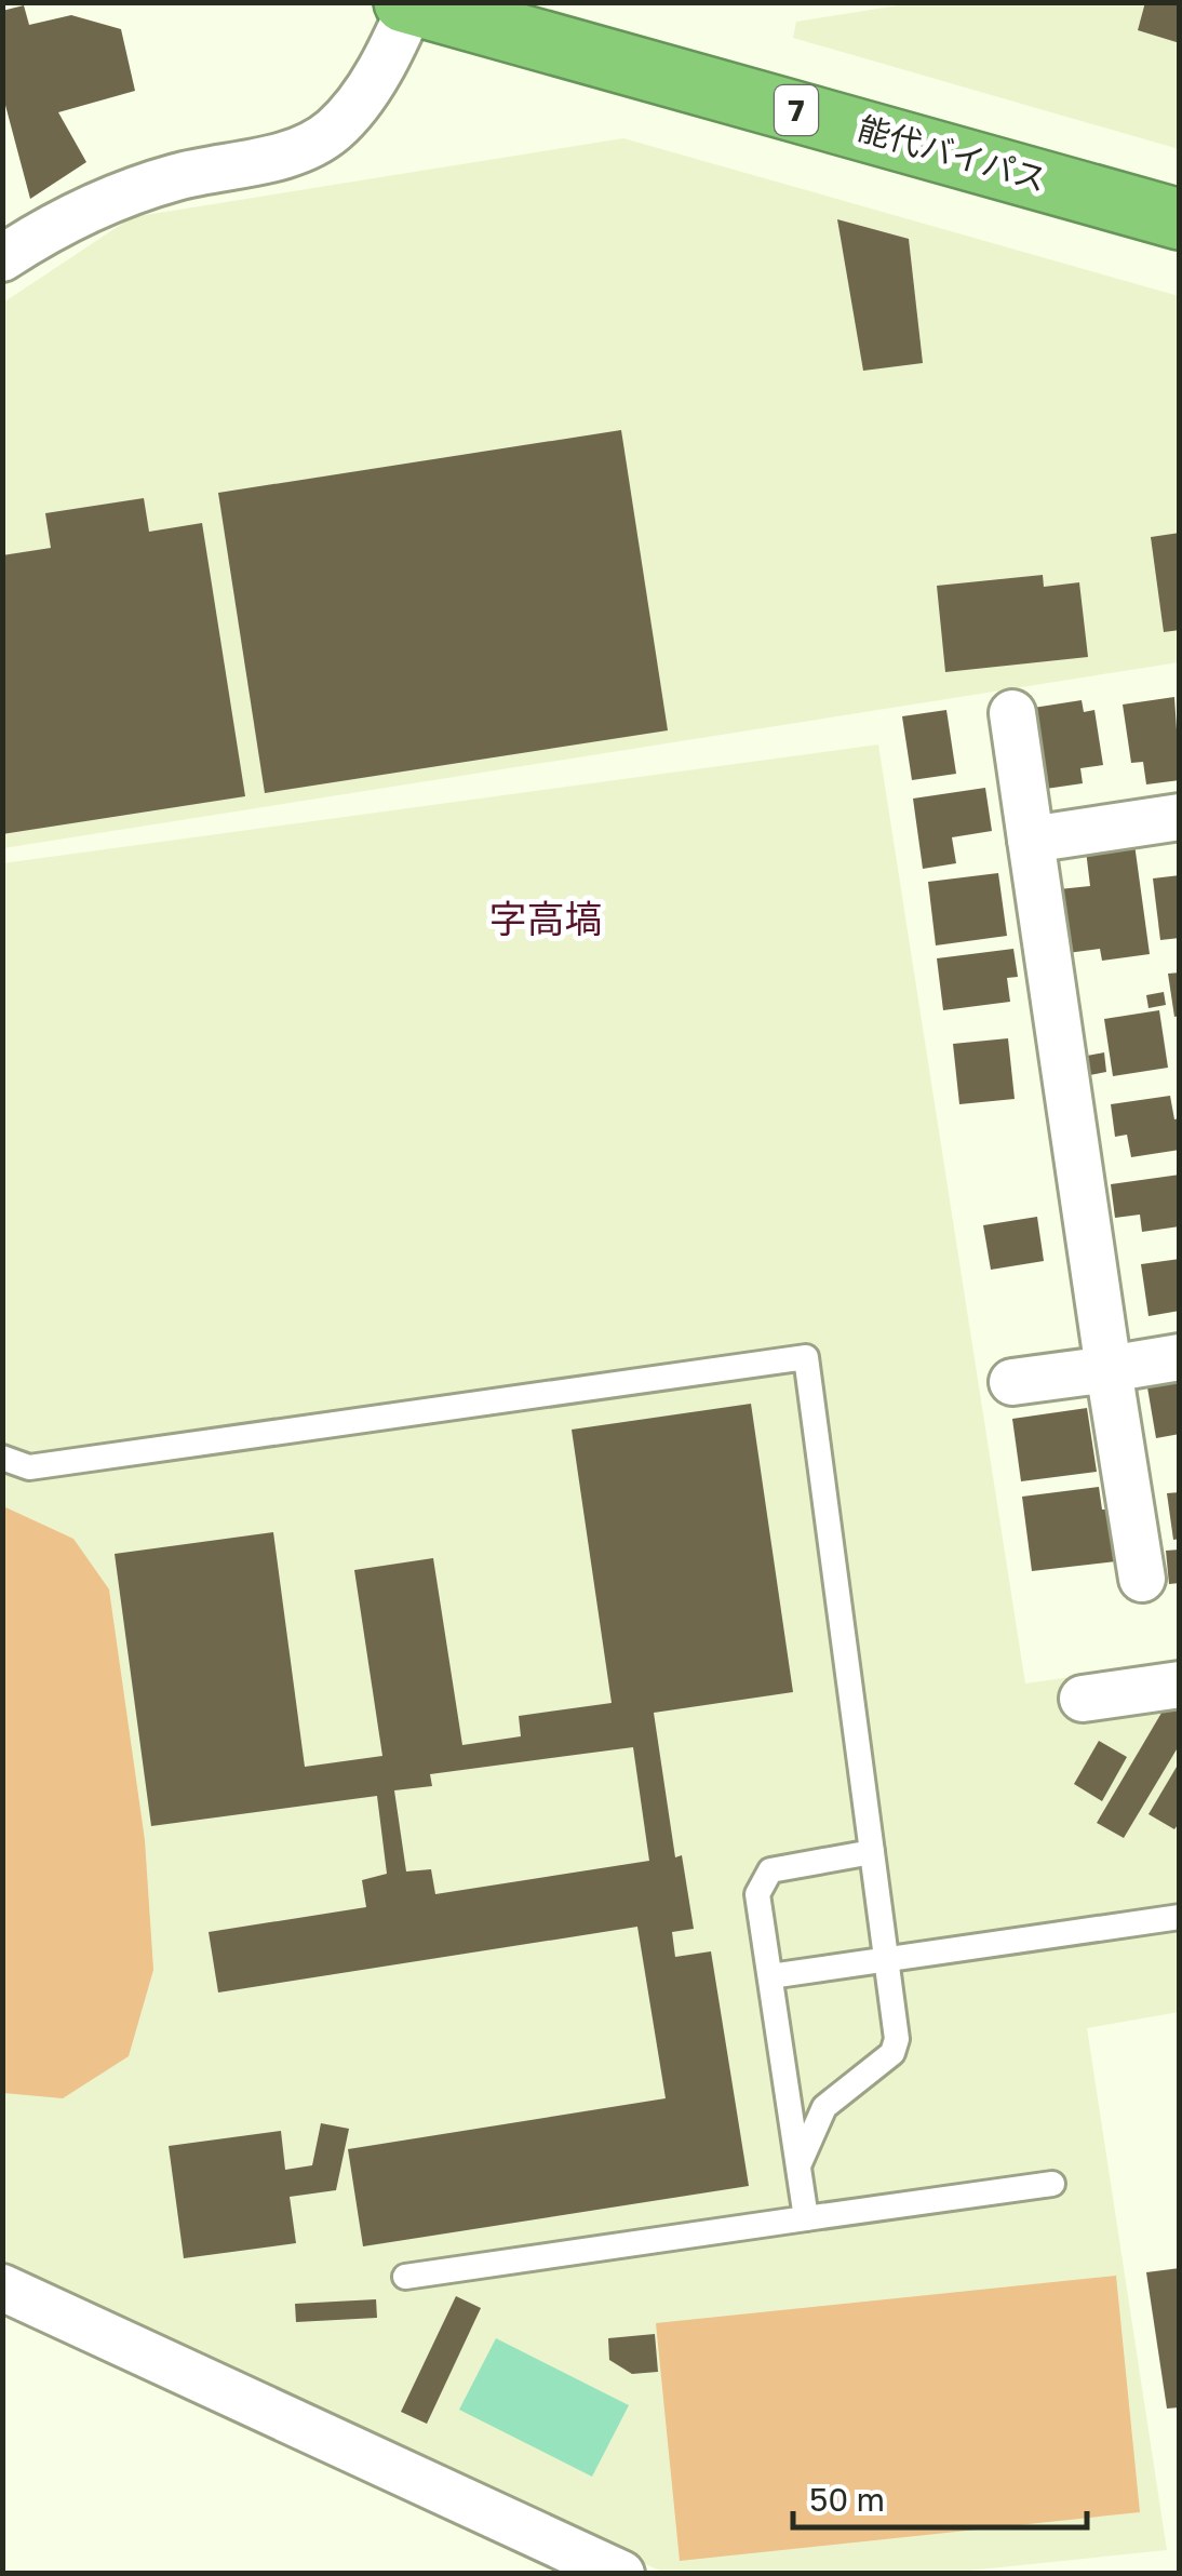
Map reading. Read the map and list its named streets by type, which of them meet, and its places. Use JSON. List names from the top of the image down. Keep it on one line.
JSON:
{"streets":{"highway":["7","能代バイパス"]},"districts":["字高塙"],"scale_bar":"50 m"}
